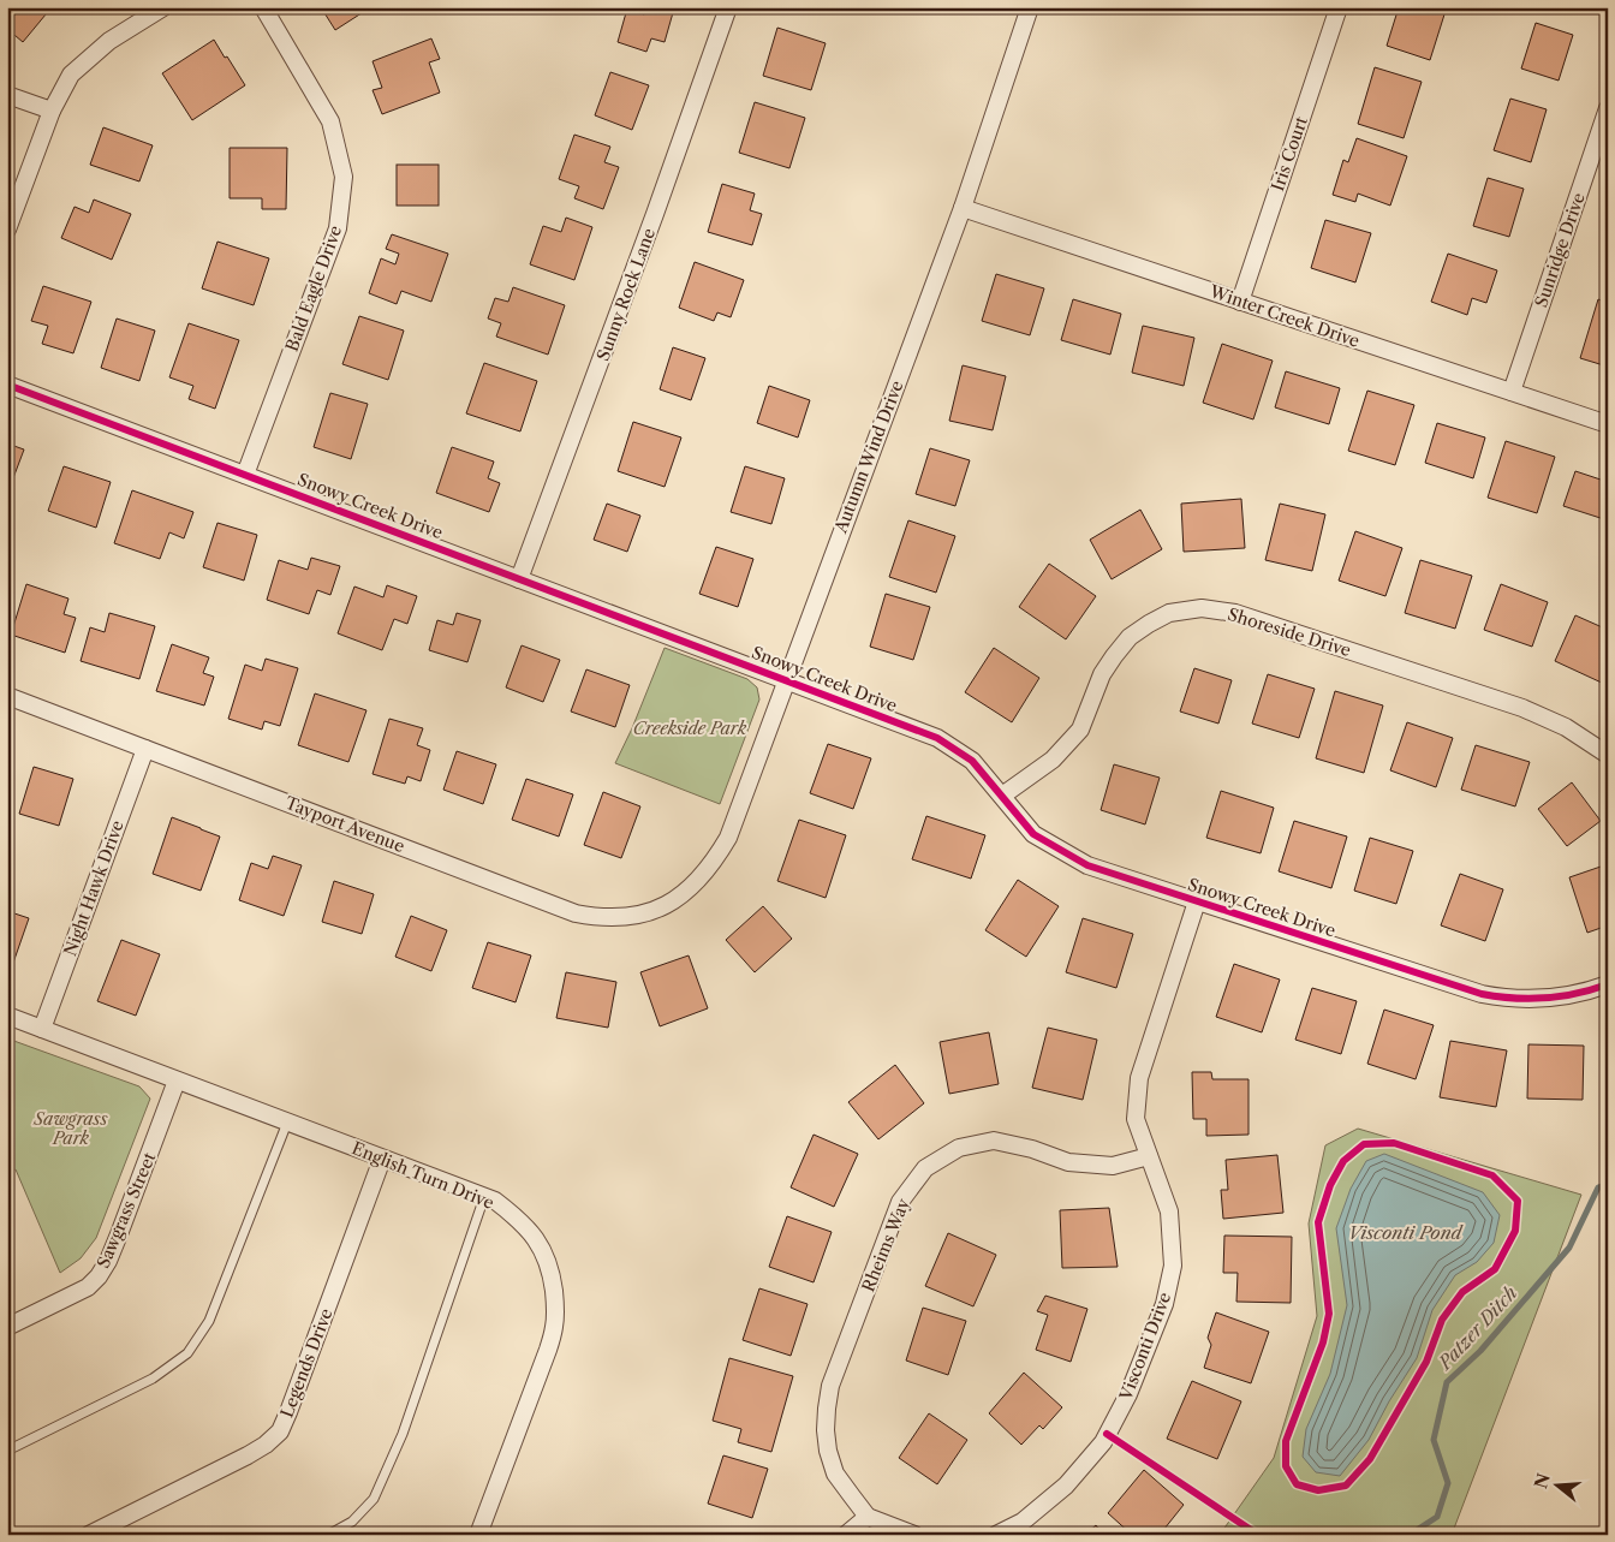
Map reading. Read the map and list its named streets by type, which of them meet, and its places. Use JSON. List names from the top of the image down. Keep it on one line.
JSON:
{"streets":{"street":["Iris Court","Sunridge Drive","Bald Eagle Drive","Sunny Rock Lane","Winter Creek Drive","Autumn Wind Drive","Snowy Creek Drive","Shoreside Drive","Tayport Avenue","Night Hawk Drive","English Turn Drive","Sawgrass Street","Rheims Way","Visconti Drive","Legends Drive"]},"crossings":[["Iris Court","Winter Creek Drive"],["Sunridge Drive","Winter Creek Drive"],["Bald Eagle Drive","Snowy Creek Drive"],["Sunny Rock Lane","Snowy Creek Drive"],["Winter Creek Drive","Autumn Wind Drive"],["Autumn Wind Drive","Snowy Creek Drive"],["Autumn Wind Drive","Tayport Avenue"],["Snowy Creek Drive","Shoreside Drive"],["Snowy Creek Drive","Visconti Drive"],["Tayport Avenue","Night Hawk Drive"],["Night Hawk Drive","English Turn Drive"],["English Turn Drive","Sawgrass Street"],["English Turn Drive","Legends Drive"],["Rheims Way","Visconti Drive"]],"water":["Visconti Pond","Patzer Ditch"],"parks":["Creekside Park","Sawgrass Park"],"north":"left"}
